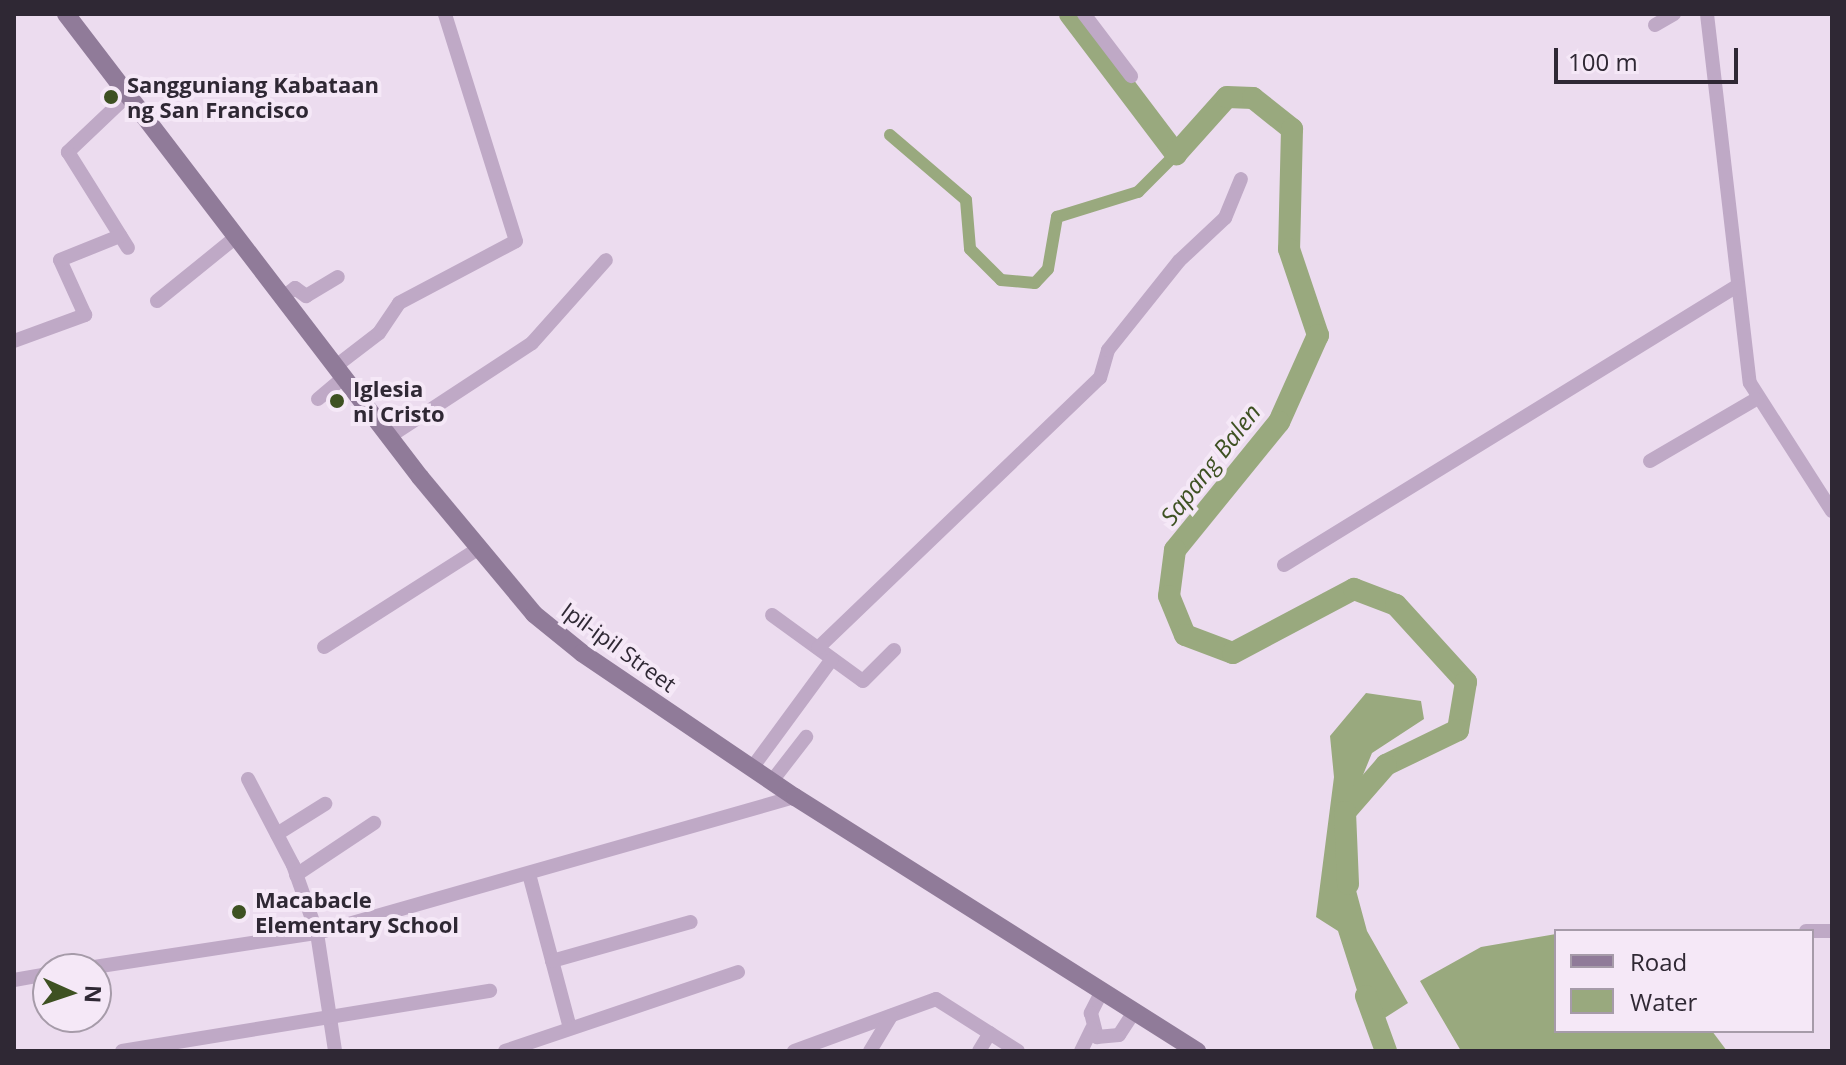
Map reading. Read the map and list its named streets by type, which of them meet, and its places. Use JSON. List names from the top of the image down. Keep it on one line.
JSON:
{"streets":{"street":["Ipil-ipil Street"]},"water":["Sapang Balen"],"places":["Sangguniang Kabataan ng San Francisco","Iglesia ni Cristo","Macabacle Elementary School"],"legend":["Road","Water"],"scale_bar":"100 m","north":"right"}
